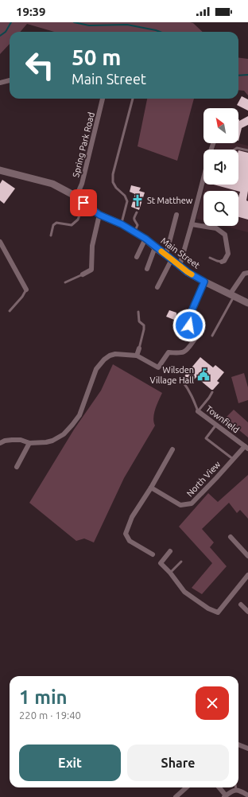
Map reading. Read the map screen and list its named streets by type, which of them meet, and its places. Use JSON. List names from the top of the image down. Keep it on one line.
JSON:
{"streets":{"street":["Spring Park Road","Main Street","Townfield","North View"]},"crossings":[["Spring Park Road","Main Street"],["Townfield","North View"]],"places":{"church":["St Matthew"],"public building":["Wilsden Village Hall"]},"north":"top left","page":{"status":"19:39","turn":["50 m","Main Street"],"heading":["1 min","220 m · 19:40"],"buttons":["Exit","Share"]}}
